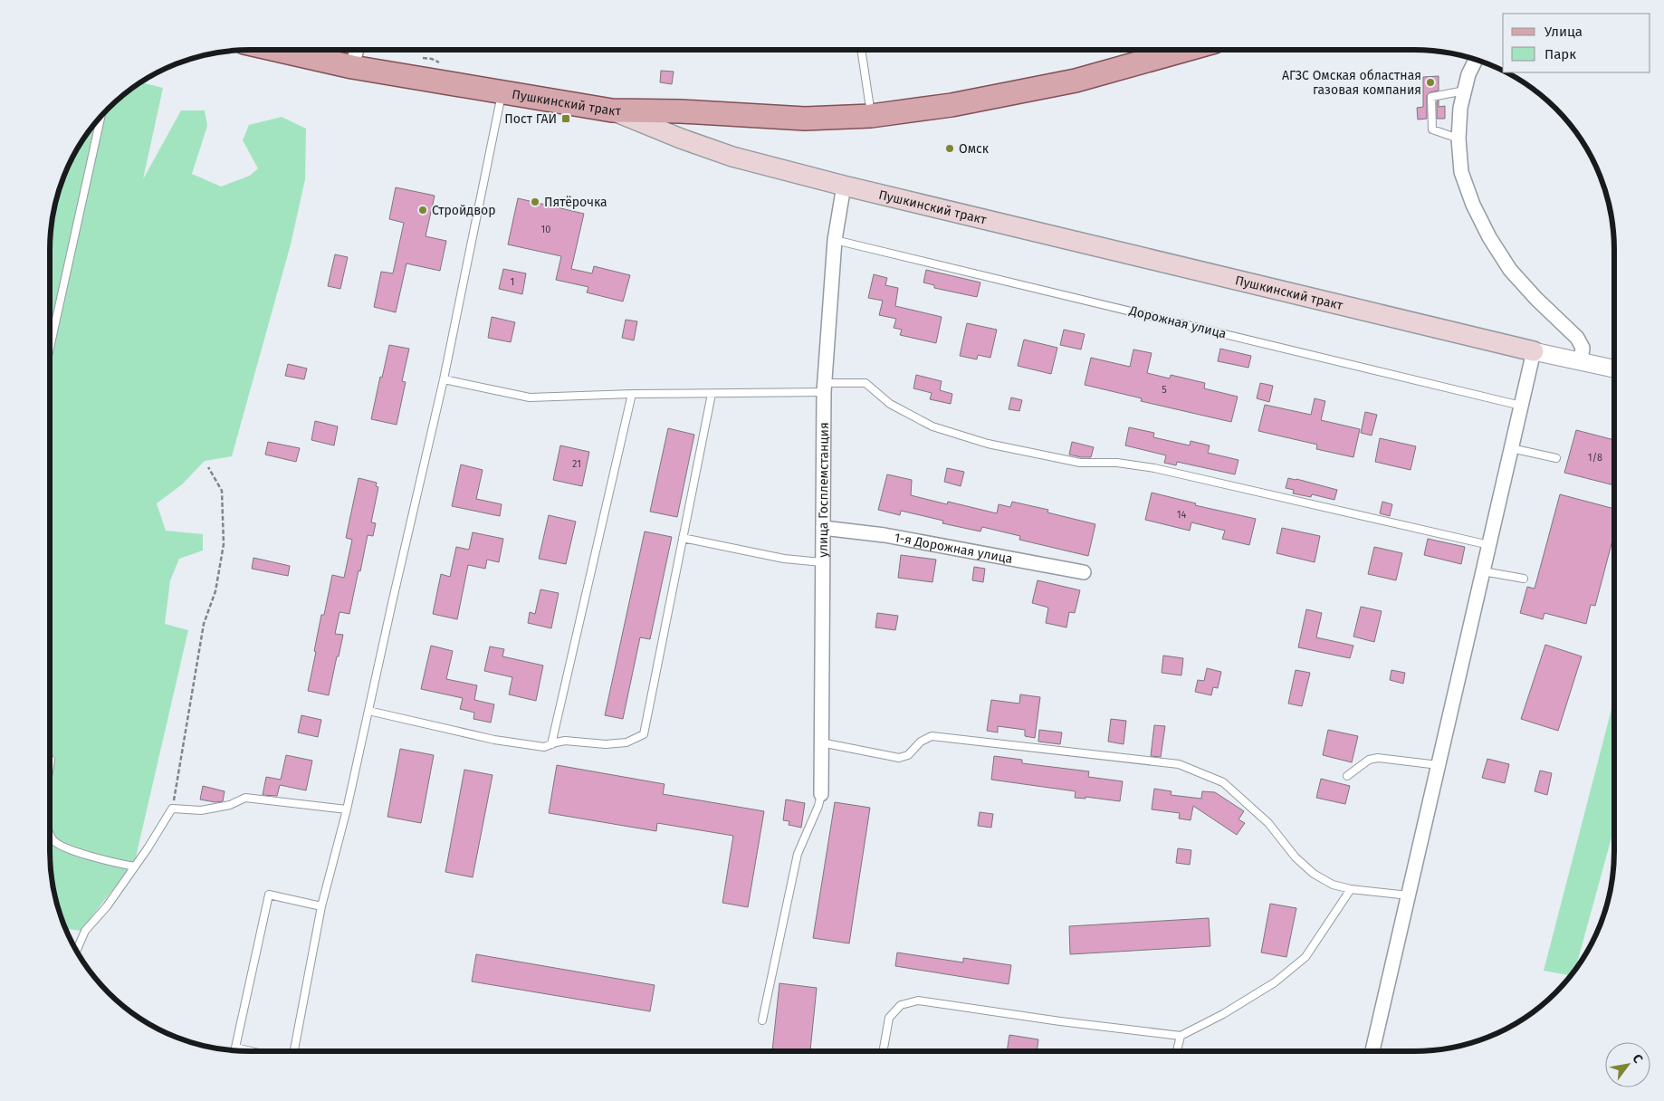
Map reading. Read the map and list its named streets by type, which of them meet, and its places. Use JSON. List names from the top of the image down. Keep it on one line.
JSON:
{"streets":{"main road":["Пушкинский тракт"],"street":["улица Госплемстанция","1-я Дорожная улица"],"lane":["Дорожная улица"]},"crossings":[["Пушкинский тракт","улица Госплемстанция"],["Дорожная улица","улица Госплемстанция"],["улица Госплемстанция","1-я Дорожная улица"]],"places":{"other":["АГЗС Омская областная газовая компания","Омск","Пятёрочка","Стройдвор"],"transit":["Пост ГАИ"]},"house_numbers":["10","1","5","1/8","21","14"],"legend":["Улица","Парк"],"north":"top right"}
